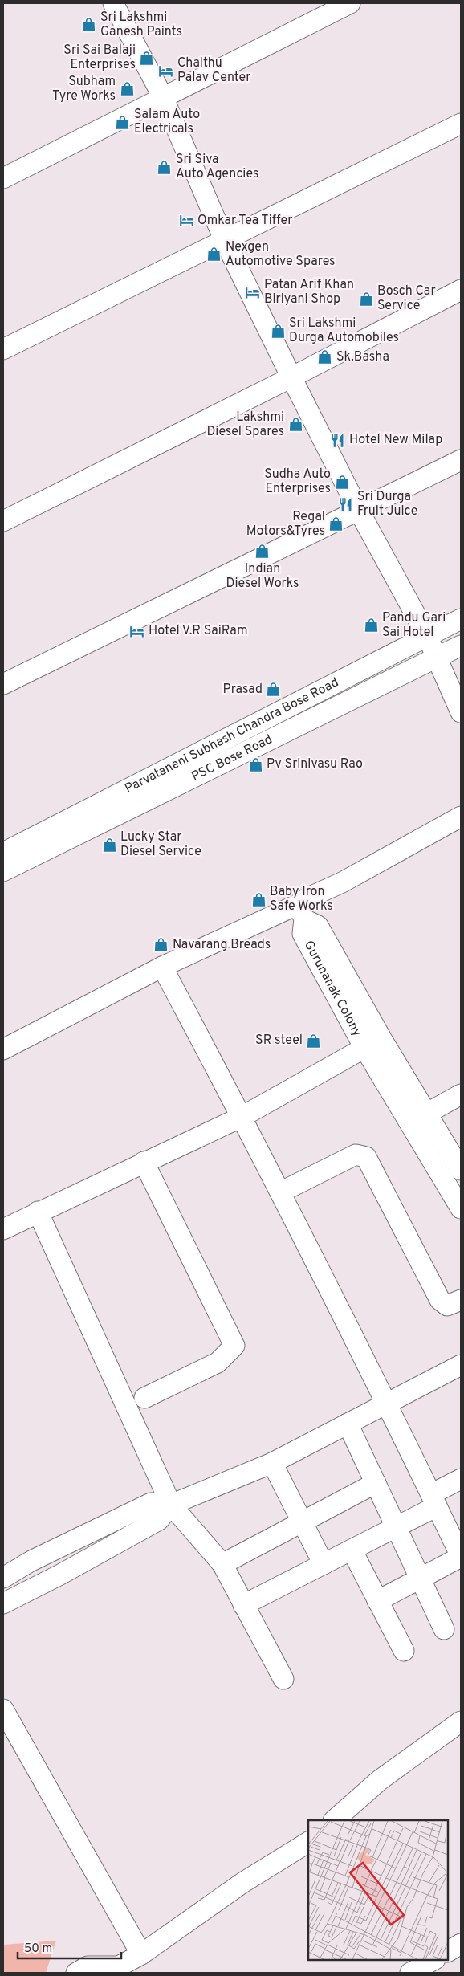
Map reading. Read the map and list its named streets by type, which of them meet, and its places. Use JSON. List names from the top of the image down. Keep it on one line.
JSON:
{"streets":{"street":["Parvataneni Subhash Chandra Bose Road","PSC Bose Road","Gurunanak Colony"]},"places":{"shop":["Sri Lakshmi Ganesh Paints","Sri Sai Balaji Enterprises","Subham Tyre Works","Salam Auto Electricals","Sri Siva Auto Agencies","Nexgen Automotive Spares","Bosch Car Service","Sri Lakshmi Durga Automobiles","Sk.Basha","Lakshmi Diesel Spares","Sudha Auto Enterprises","Regal Motors&Tyres","Indian Diesel Works","Pandu Gari Sai Hotel","Prasad","Pv Srinivasu Rao","Lucky Star Diesel Service","Baby Iron Safe Works","Navarang Breads","SR steel"],"hotel":["Chaithu Palav Center","Omkar Tea Tiffer","Patan Arif Khan Biriyani Shop","Hotel V.R SaiRam"],"restaurant":["Hotel New Milap","Sri Durga Fruit Juice"]},"scale_bar":"50 m"}
